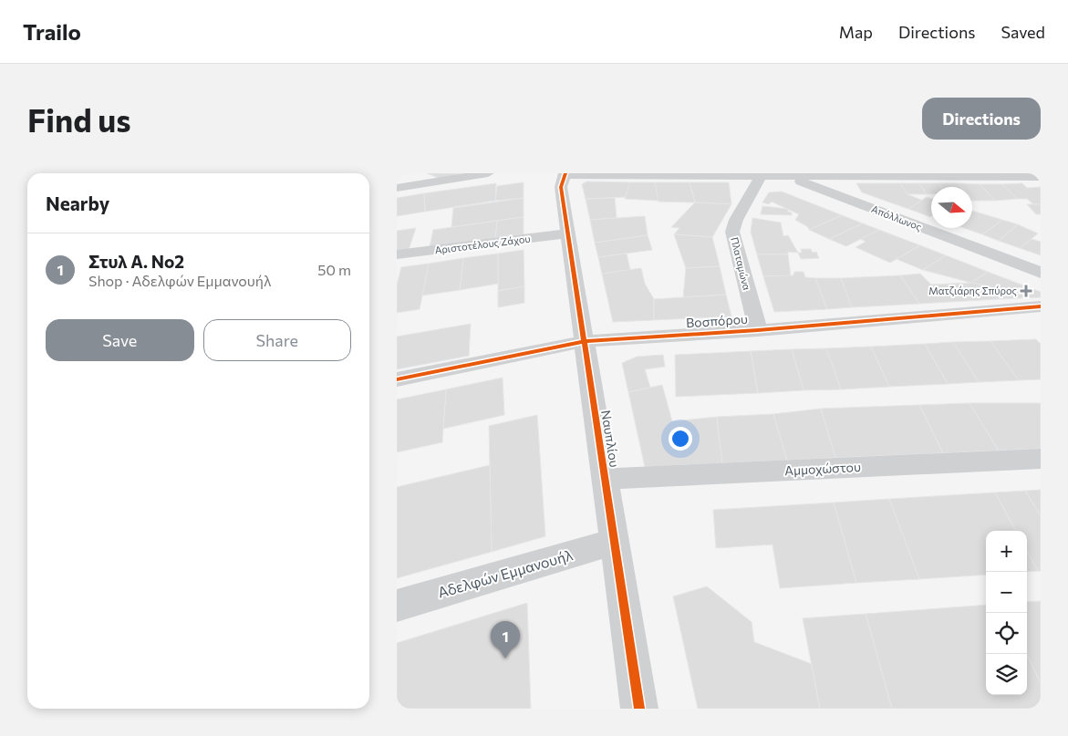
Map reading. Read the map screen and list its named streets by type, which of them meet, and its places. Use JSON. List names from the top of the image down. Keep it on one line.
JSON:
{"streets":{"street":["Απόλλωνος","Αριστοτέλους Ζάχου","Πλαταμώνα","Βοσπόρου","Ναυπλίου","Αμμοχώστου","Αδελφών Εμμανουήλ"]},"crossings":[["Αριστοτέλους Ζάχου","Ναυπλίου"],["Πλαταμώνα","Βοσπόρου"],["Βοσπόρου","Ναυπλίου"],["Ναυπλίου","Αμμοχώστου"],["Ναυπλίου","Αδελφών Εμμανουήλ"]],"places":{"health":["Ματζιάρης Σπύρος"]},"north":"right","page":{"header":"Trailo","nav":["Map","Directions","Saved"],"buttons":["Directions",["Save","Share"]],"title":"Find us","heading":"Nearby","list":[{"mark":"1","name":"Στυλ Α. Νο2","note":"Shop · Αδελφών Εμμανουήλ","value":"50 m"}],"map_buttons":["+","−"],"pins":"1"}}
